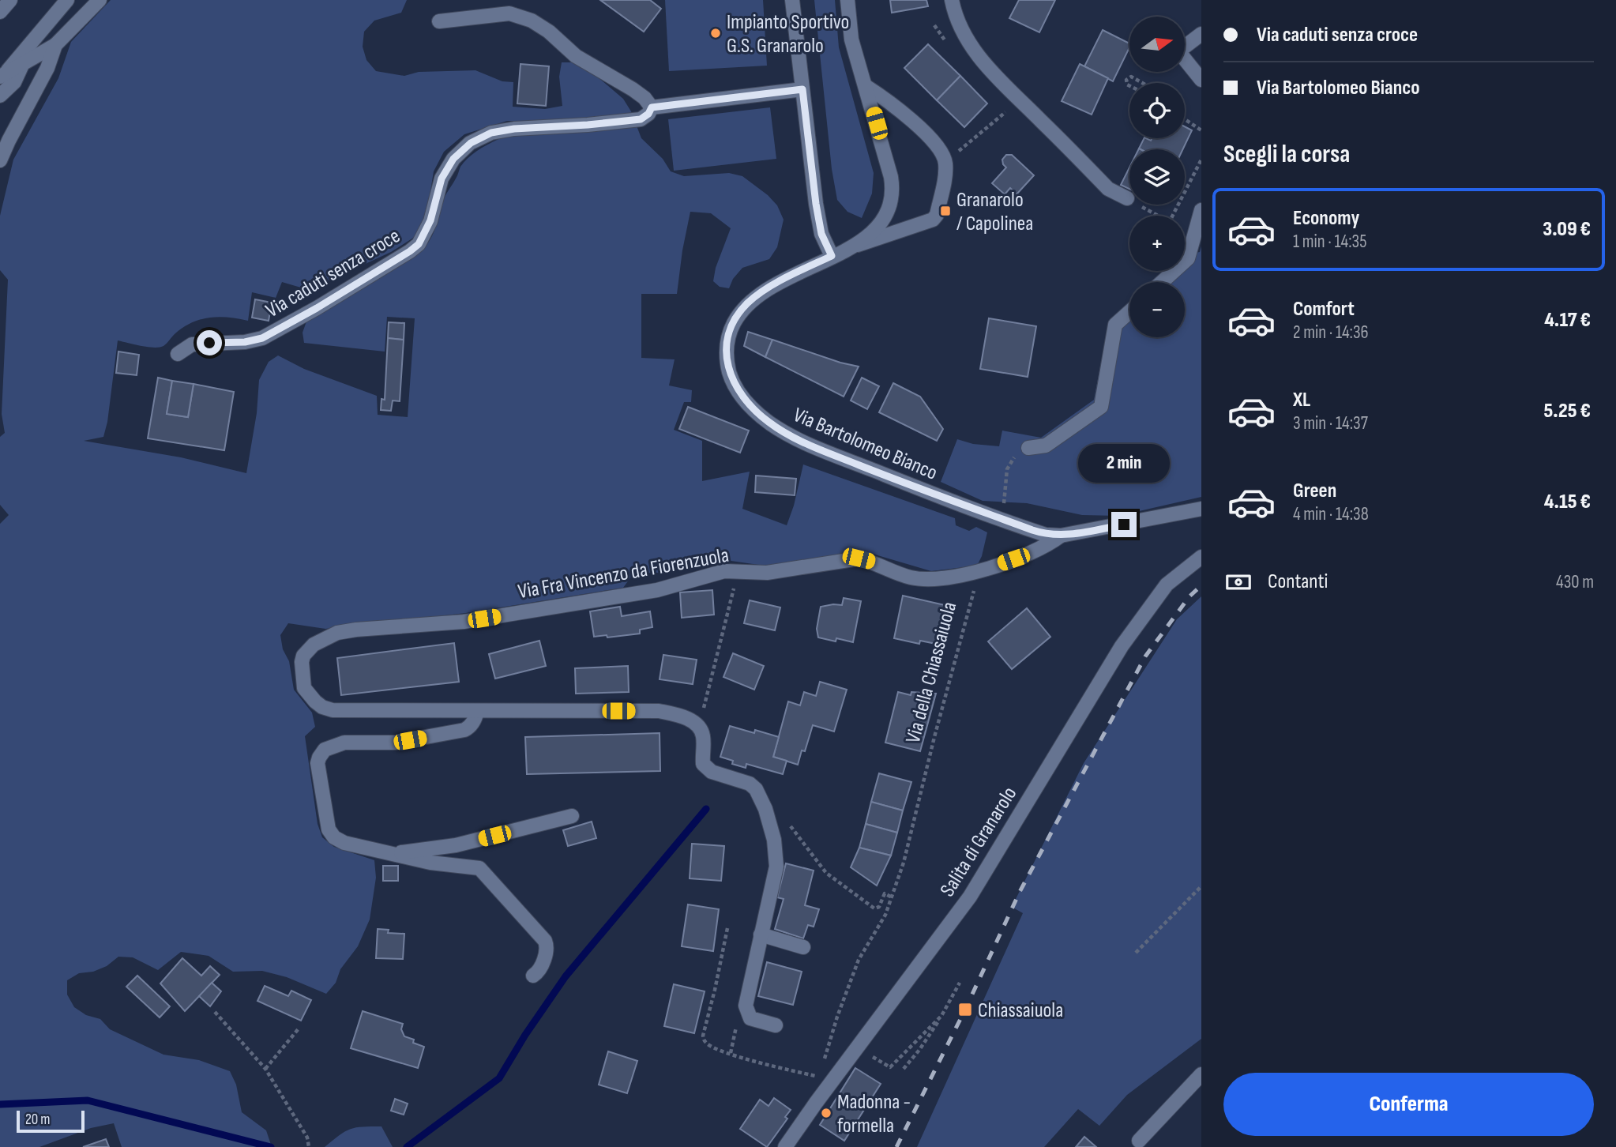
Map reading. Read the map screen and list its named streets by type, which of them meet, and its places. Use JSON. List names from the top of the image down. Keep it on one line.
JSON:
{"streets":{"street":["Via caduti senza croce","Via Bartolomeo Bianco","Via Fra Vincenzo da Fiorenzuola","Salita di Granarolo"],"path":["Via della Chiassaiuola"]},"crossings":[["Via Bartolomeo Bianco","Via Fra Vincenzo da Fiorenzuola"],["Via Fra Vincenzo da Fiorenzuola","Via della Chiassaiuola"]],"places":{"other":["Impianto Sportivo G.S. Granarolo","Madonna - formella"],"transit":["Granarolo / Capolinea","Chiassaiuola"]},"scale_bar":"20 m","north":"right","page":{"banner":["Via caduti senza croce","Via Bartolomeo Bianco"],"map_buttons":["+","−"],"heading":"Scegli la corsa","list":[{"name":"Economy","note":"1 min · 14:35","value":"3.09 €"},{"name":"Comfort","note":"2 min · 14:36","value":"4.17 €"},{"name":"XL","note":"3 min · 14:37","value":"5.25 €"},{"name":"Green","note":"4 min · 14:38","value":"4.15 €"}],"bubble":"2 min","pay":["Contanti","430 m"],"buttons":"Conferma","scale":"20 m"}}
